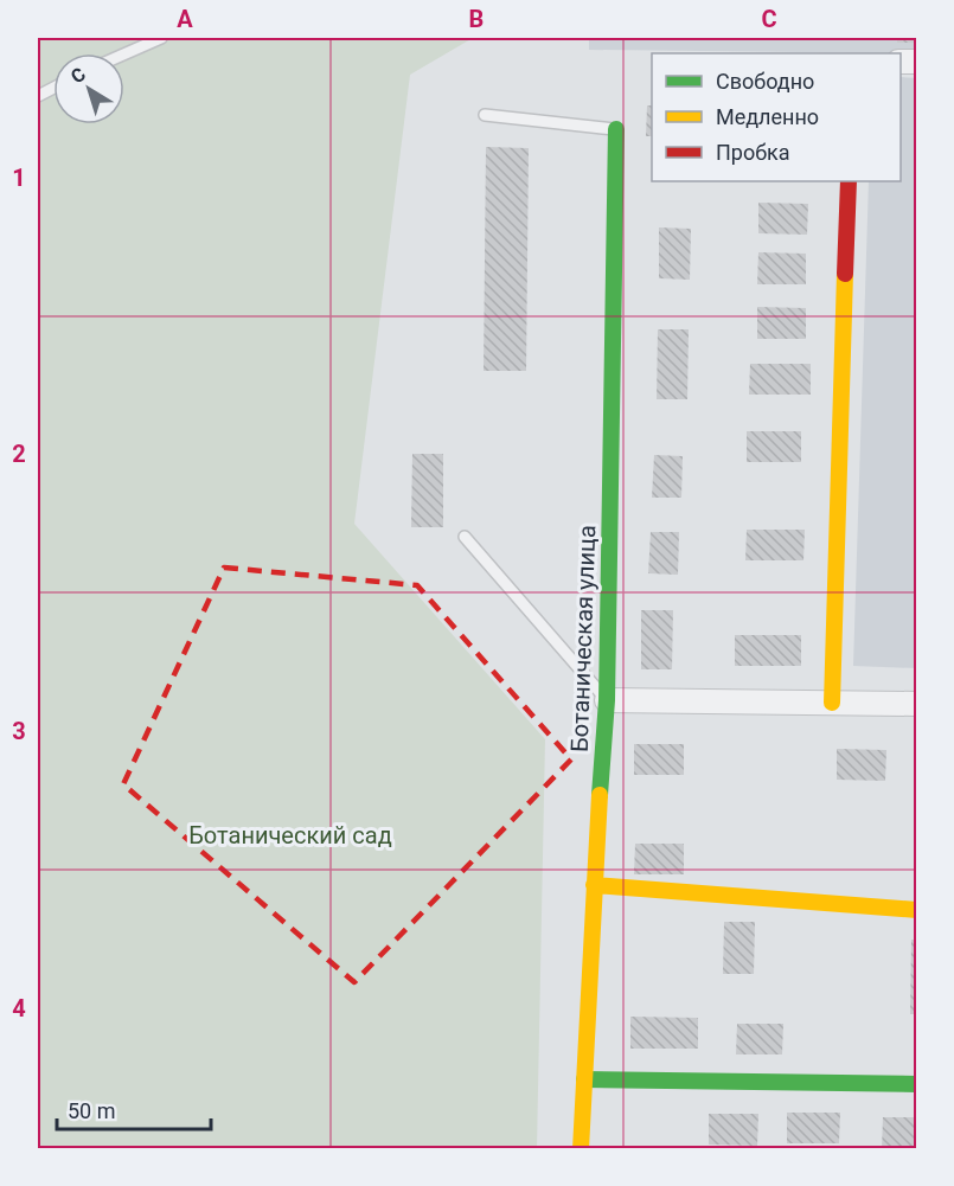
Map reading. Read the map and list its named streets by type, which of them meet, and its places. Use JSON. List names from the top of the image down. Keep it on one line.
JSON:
{"streets":{"street":["Ботаническая улица"]},"parks":["Ботанический сад"],"legend":["Свободно","Медленно","Пробка"],"scale_bar":"50 m","north":"top left","grid":{"columns":["A","B","C"],"rows":["1","2","3","4"]}}
